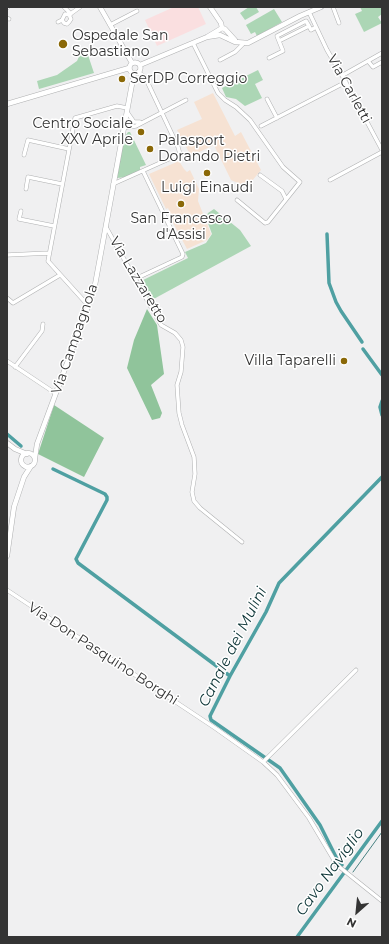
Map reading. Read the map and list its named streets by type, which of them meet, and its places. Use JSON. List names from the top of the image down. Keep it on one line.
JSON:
{"streets":{"main road":["Via Campagnola"],"street":["Via Carletti","Via Lazzaretto","Via Don Pasquino Borghi"]},"crossings":[["Via Lazzaretto","Via Campagnola"]],"water":["Canale dei Mulini","Cavo Naviglio"],"places":["Ospedale San Sebastiano","SerDP Correggio","Centro Sociale XXV Aprile","Palasport Dorando Pietri","Luigi Einaudi","San Francesco d'Assisi","Villa Taparelli"],"north":"bottom left"}
